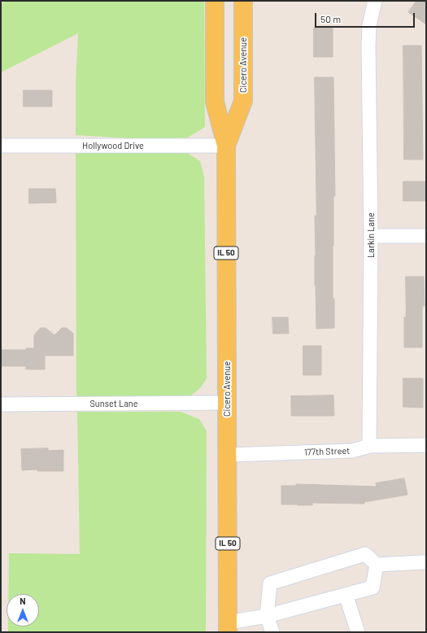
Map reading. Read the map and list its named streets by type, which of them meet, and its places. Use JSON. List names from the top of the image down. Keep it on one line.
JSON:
{"streets":{"main road":["Cicero Avenue","IL 50"],"street":["Hollywood Drive","Larkin Lane","Sunset Lane","177th Street"]},"crossings":[["Cicero Avenue","Hollywood Drive"],["Cicero Avenue","Sunset Lane"],["Cicero Avenue","177th Street"],["Larkin Lane","177th Street"]],"scale_bar":"50 m","north":"top"}
